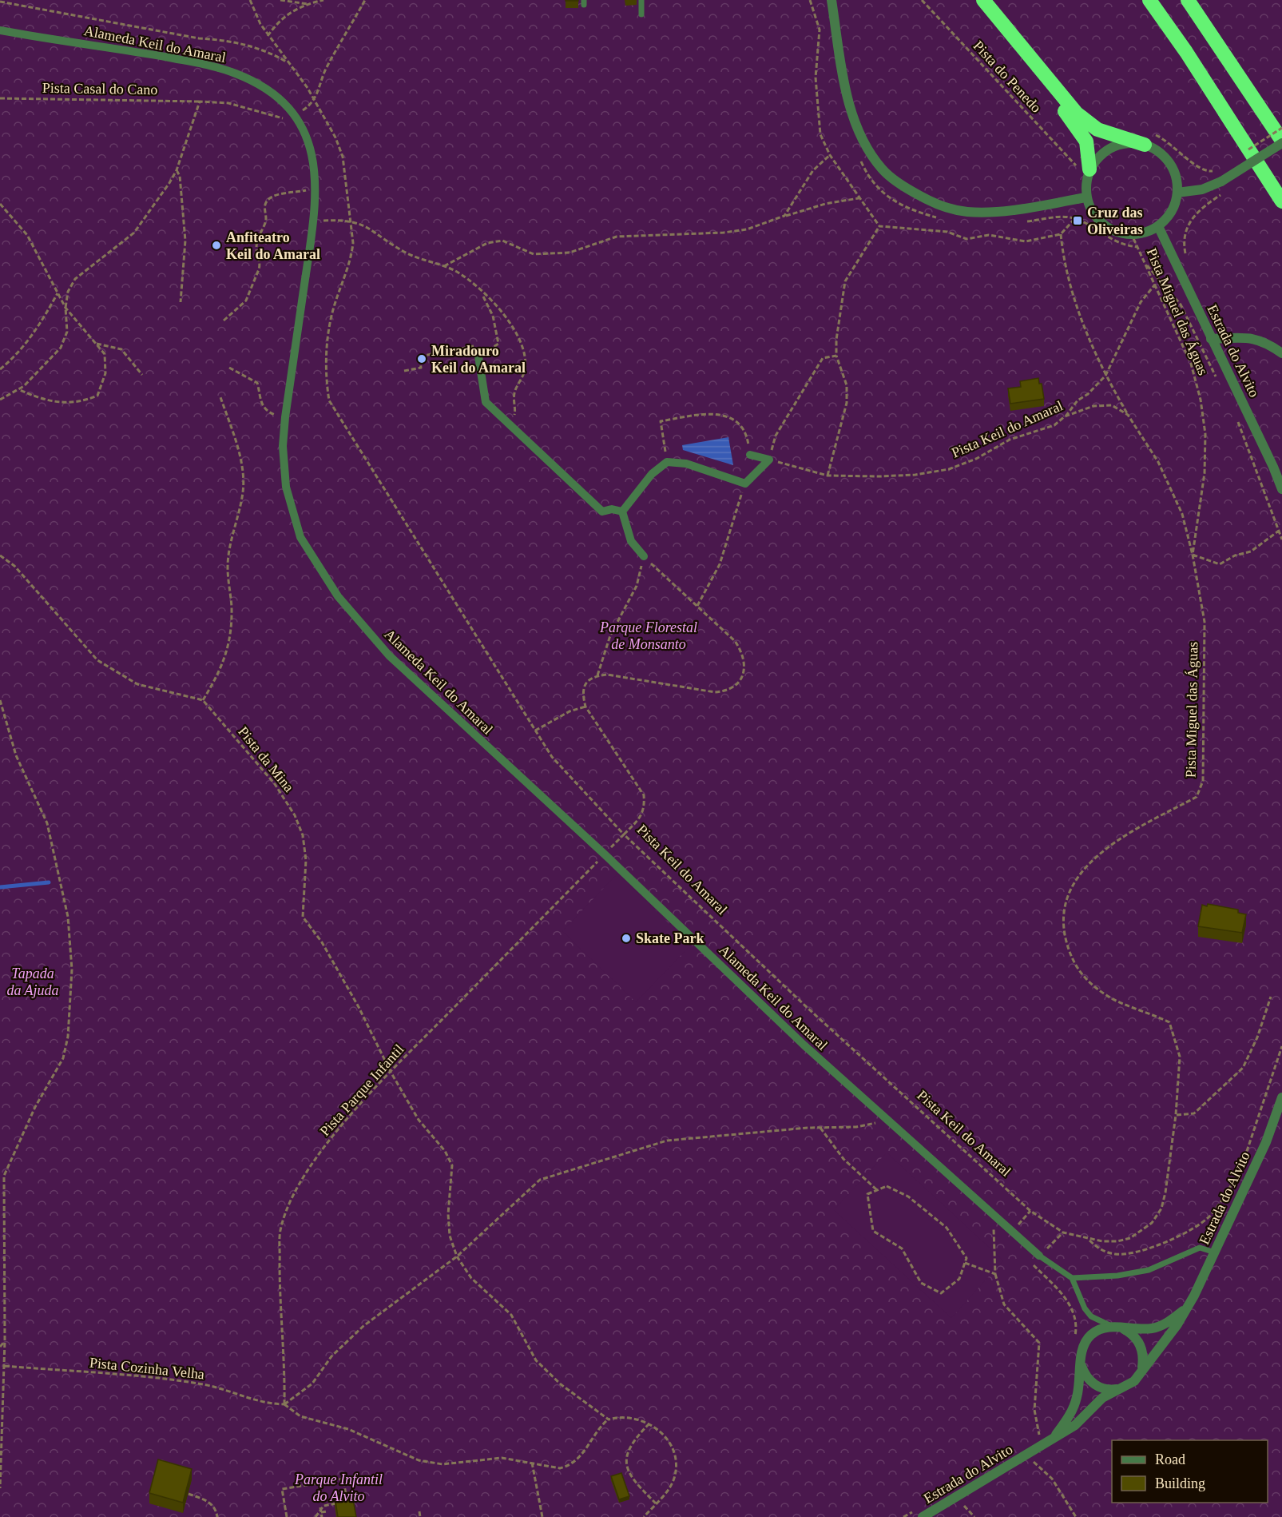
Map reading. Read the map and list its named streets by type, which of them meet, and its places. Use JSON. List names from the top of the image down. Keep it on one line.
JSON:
{"streets":{"street":["Alameda Keil do Amaral","Estrada do Alvito"],"path":["Pista do Penedo","Pista Casal do Cano","Pista Miguel das Águas","Pista Keil do Amaral","Pista da Mina","Pista Parque Infantil","Pista Cozinha Velha"]},"crossings":[["Alameda Keil do Amaral","Pista Casal do Cano"],["Alameda Keil do Amaral","Pista Parque Infantil"],["Pista do Penedo","Pista Miguel das Águas"],["Pista do Penedo","Estrada do Alvito"],["Pista Miguel das Águas","Estrada do Alvito"],["Pista Miguel das Águas","Pista Keil do Amaral"],["Pista Keil do Amaral","Pista Parque Infantil"],["Pista da Mina","Pista Parque Infantil"],["Pista Parque Infantil","Pista Cozinha Velha"]],"parks":["Parque Florestal de Monsanto","Tapada da Ajuda","Parque Infantil do Alvito"],"places":{"transit":["Cruz das Oliveiras"],"other":["Anfiteatro Keil do Amaral","Miradouro Keil do Amaral","Skate Park"]},"legend":["Road","Building"]}
